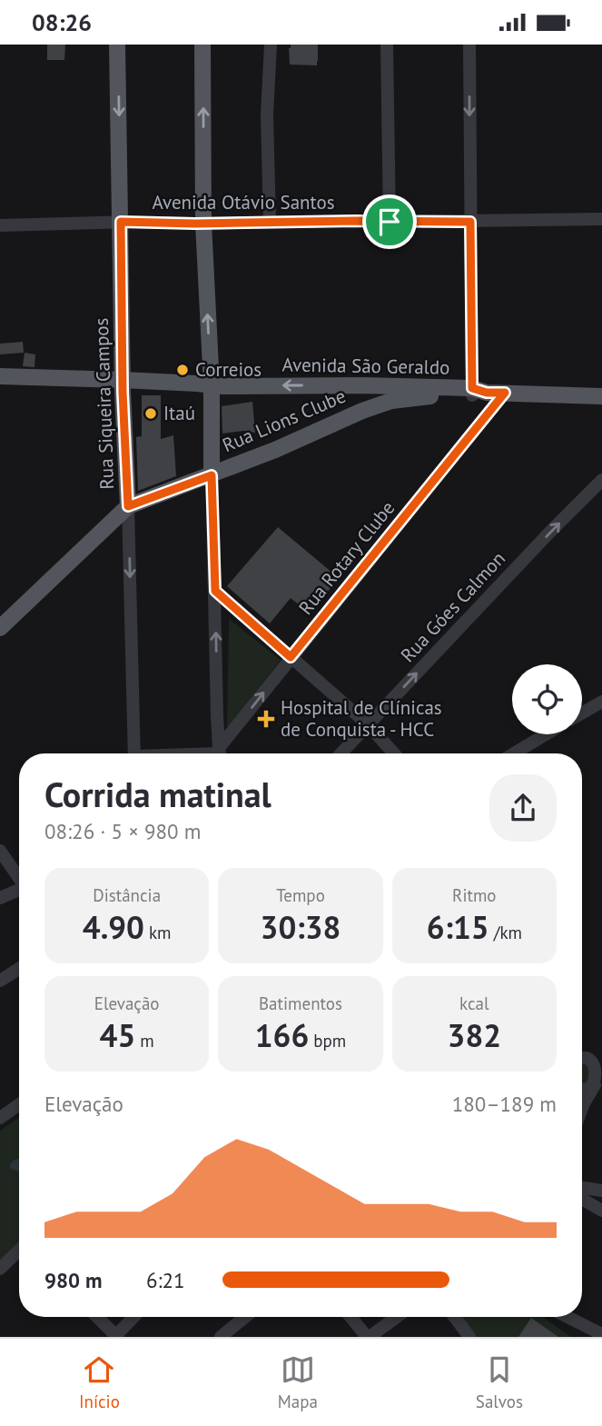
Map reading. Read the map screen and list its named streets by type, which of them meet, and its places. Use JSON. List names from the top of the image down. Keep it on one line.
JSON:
{"streets":{"main road":["Avenida São Geraldo","Rua Siqueira Campos","Rua Lions Clube"],"street":["Avenida Otávio Santos","Rua Rotary Clube","Rua Góes Calmon"]},"crossings":[["Avenida Otávio Santos","Rua Siqueira Campos"],["Avenida São Geraldo","Rua Siqueira Campos"],["Avenida São Geraldo","Rua Lions Clube"],["Avenida São Geraldo","Rua Rotary Clube"],["Rua Siqueira Campos","Rua Lions Clube"]],"one_way":["Rua Góes Calmon"],"places":{"other":["Correios","Itaú"],"health":["Hospital de Clínicas de Conquista - HCC"]},"page":{"status":"08:26","heading":["Corrida matinal","08:26 · 5 × 980 m"],"stats":[["Distância","4.90 km"],["Tempo","30:38"],["Ritmo","6:15 /km"],["Elevação","45 m"],["Batimentos","166 bpm"],["kcal","382"]],"chart":["Elevação","180–189 m"],"list":[{"name":"980 m","note":"6:21"}],"tabs":["Início","Mapa","Salvos"]}}
